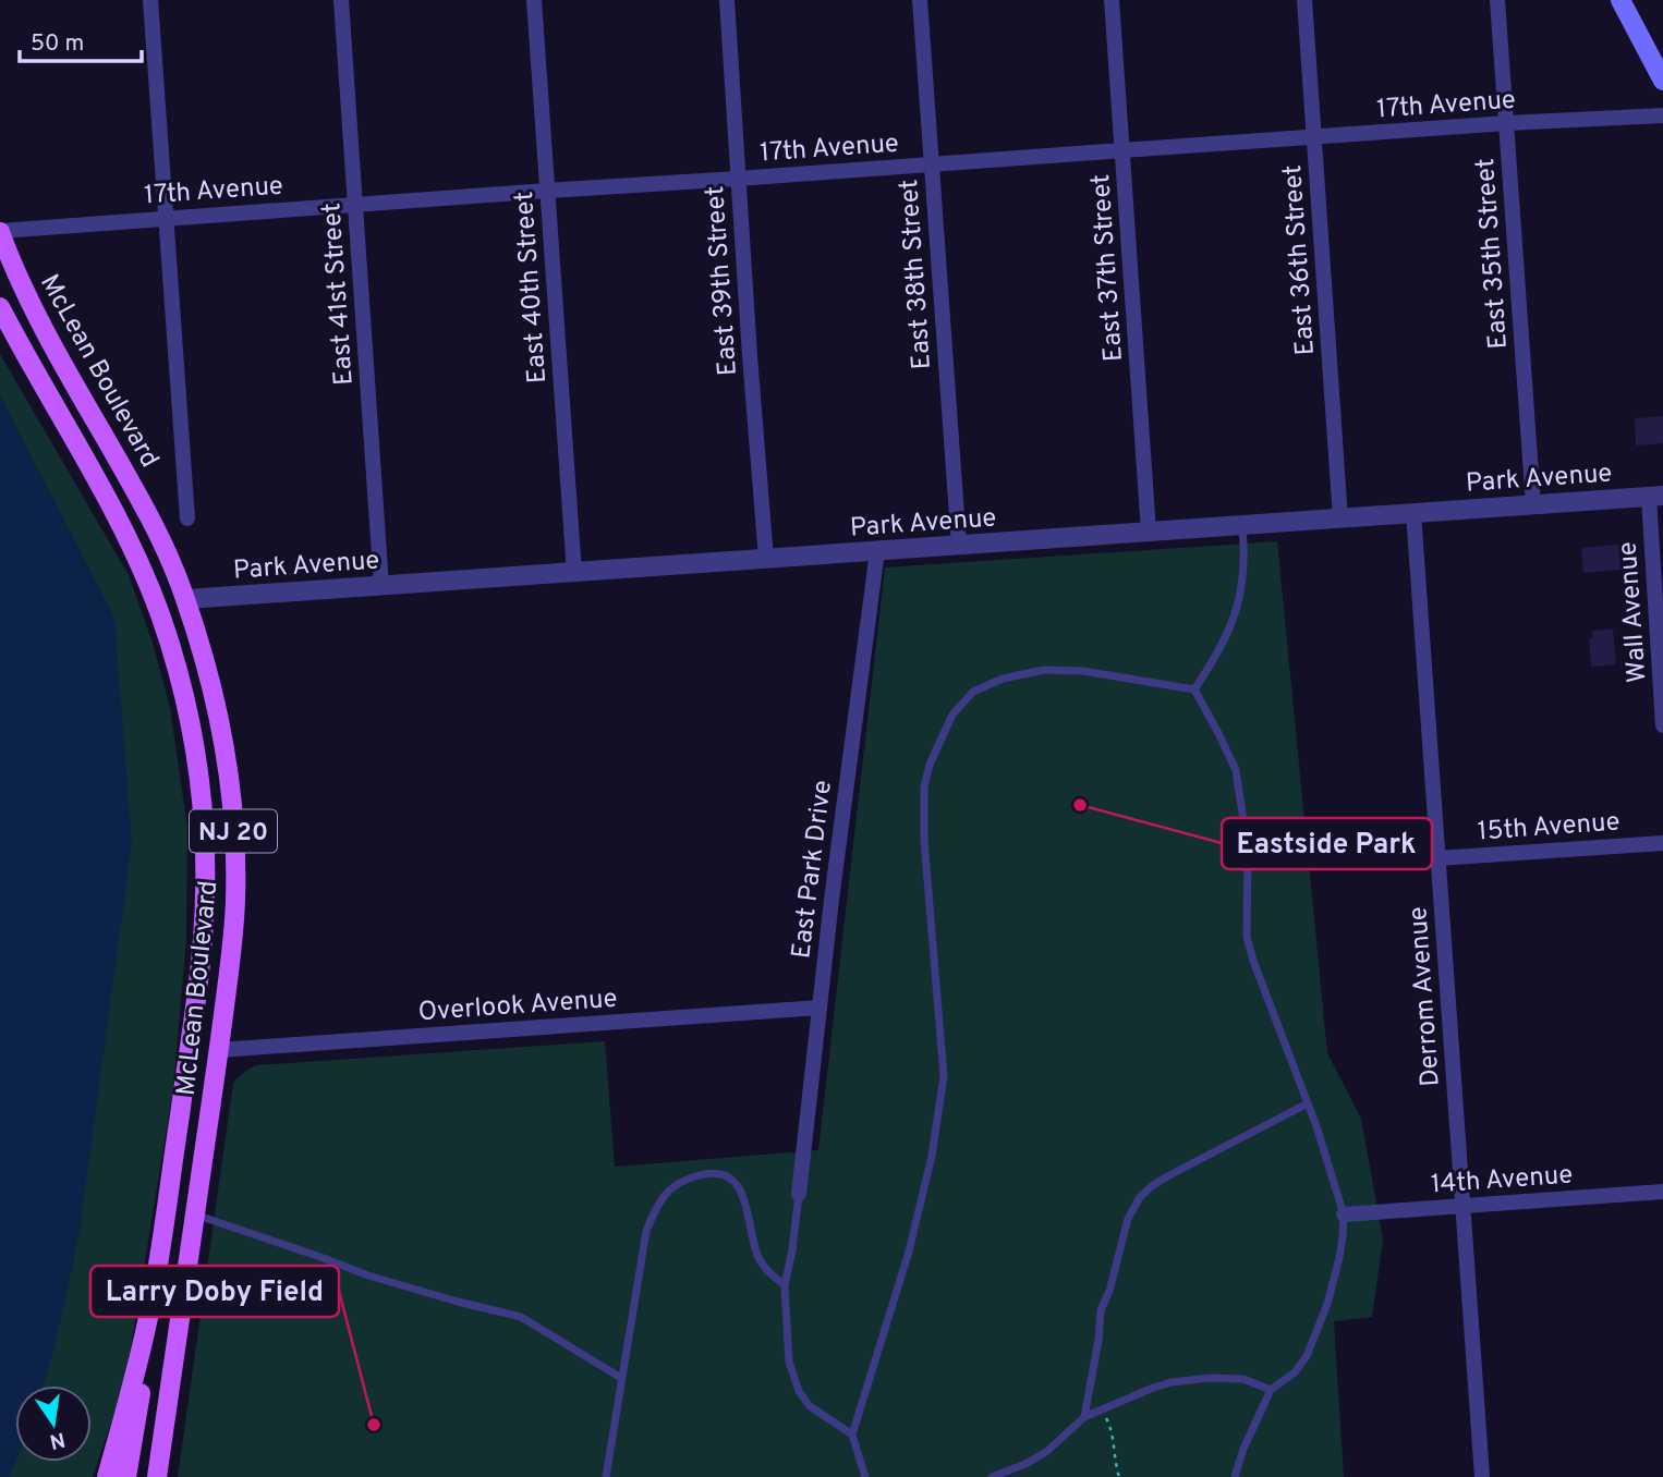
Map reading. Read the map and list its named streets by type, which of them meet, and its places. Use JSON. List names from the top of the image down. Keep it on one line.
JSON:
{"streets":{"main road":["McLean Boulevard","NJ 20"],"street":["17th Avenue","East 35th Street","East 36th Street","East 37th Street","East 38th Street","East 39th Street","East 40th Street","East 41st Street","Park Avenue","Wall Avenue","15th Avenue","East Park Drive","Derrom Avenue","Overlook Avenue","14th Avenue"]},"crossings":[["17th Avenue","East 35th Street"],["17th Avenue","East 36th Street"],["17th Avenue","East 37th Street"],["17th Avenue","East 38th Street"],["17th Avenue","East 39th Street"],["17th Avenue","East 40th Street"],["17th Avenue","East 41st Street"],["17th Avenue","McLean Boulevard"],["East 35th Street","Park Avenue"],["East 36th Street","Park Avenue"],["East 37th Street","Park Avenue"],["East 38th Street","Park Avenue"],["East 39th Street","Park Avenue"],["East 40th Street","Park Avenue"],["East 41st Street","Park Avenue"],["McLean Boulevard","Park Avenue"],["McLean Boulevard","Overlook Avenue"],["Park Avenue","Wall Avenue"],["Park Avenue","East Park Drive"],["Park Avenue","Derrom Avenue"],["15th Avenue","Derrom Avenue"],["East Park Drive","Overlook Avenue"],["Derrom Avenue","14th Avenue"]],"places":["Eastside Park","Larry Doby Field"],"scale_bar":"50 m","north":"bottom"}
